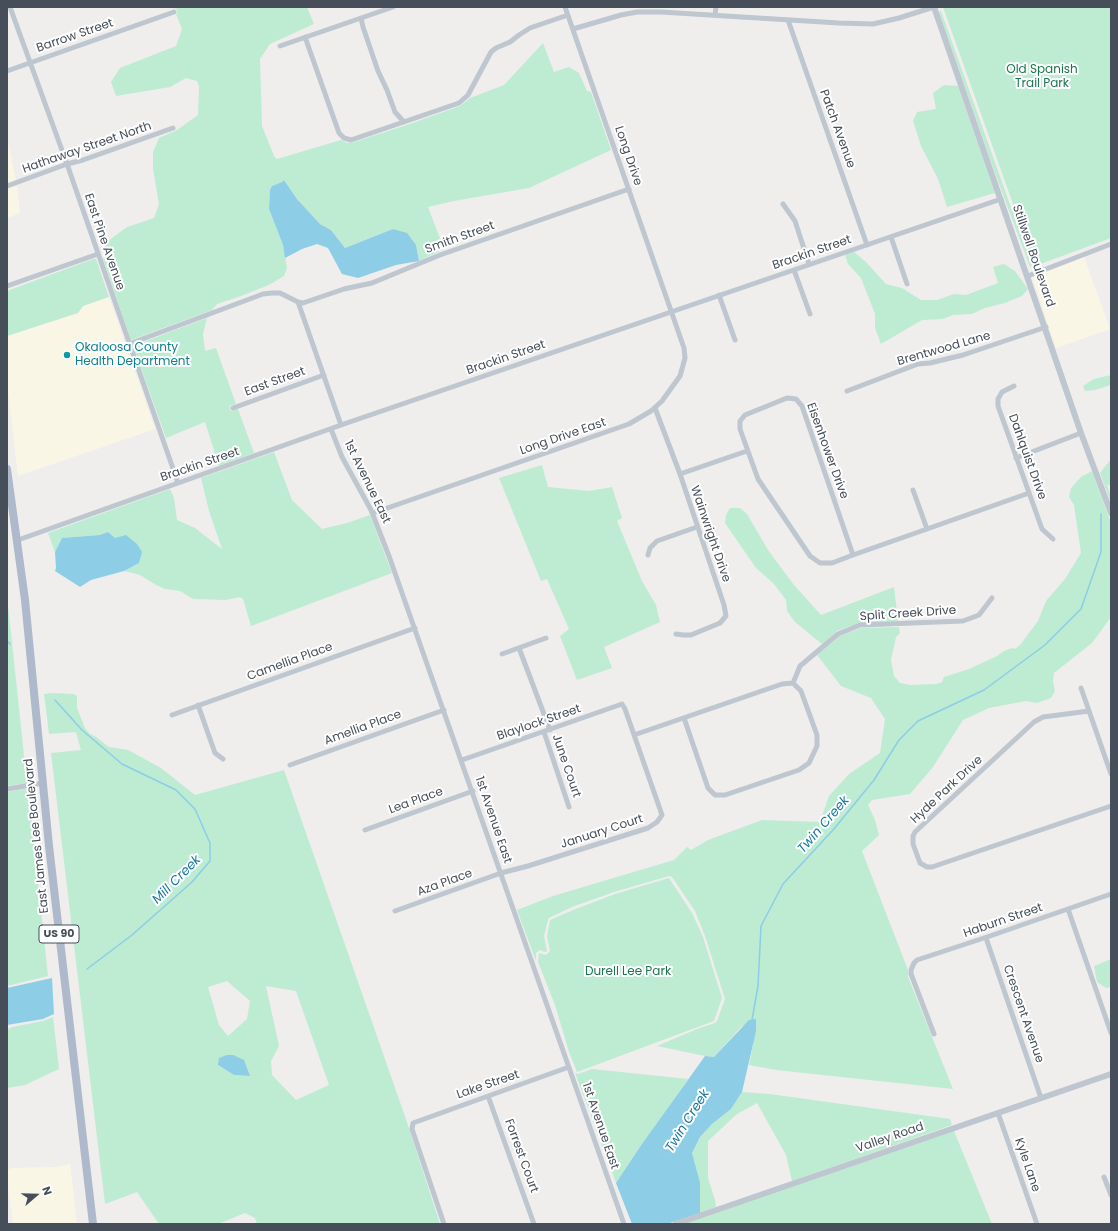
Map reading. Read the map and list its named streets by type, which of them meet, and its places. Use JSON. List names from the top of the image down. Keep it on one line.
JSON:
{"streets":{"main road":["East James Lee Boulevard","US 90"],"street":["Barrow Street","Patch Avenue","Hathaway Street North","Long Drive","Smith Street","East Pine Avenue","Brackin Street","Stillwell Boulevard","Brentwood Lane","East Street","Long Drive East","Eisenhower Drive","Dahlquist Drive","1st Avenue East","Wainwright Drive","Split Creek Drive","Camellia Place","Blaylock Street","Amellia Place","June Court","Hyde Park Drive","Lea Place","January Court","Aza Place","Haburn Street","Crescent Avenue","Lake Street","Valley Road","Forrest Court","Kyle Lane"]},"crossings":[["Barrow Street","East Pine Avenue"],["Patch Avenue","Brackin Street"],["Hathaway Street North","East Pine Avenue"],["Long Drive","Smith Street"],["Long Drive","Brackin Street"],["Long Drive","Long Drive East"],["Smith Street","1st Avenue East"],["East Pine Avenue","Brackin Street"],["Brackin Street","Stillwell Boulevard"],["Brackin Street","Long Drive East"],["Brackin Street","1st Avenue East"],["Brackin Street","East James Lee Boulevard"],["Stillwell Boulevard","Brentwood Lane"],["East Street","1st Avenue East"],["Long Drive East","1st Avenue East"],["Long Drive East","Wainwright Drive"],["Eisenhower Drive","Dahlquist Drive"],["1st Avenue East","Camellia Place"],["1st Avenue East","Blaylock Street"],["1st Avenue East","Amellia Place"],["1st Avenue East","Lea Place"],["1st Avenue East","January Court"],["1st Avenue East","Aza Place"],["1st Avenue East","Lake Street"],["Blaylock Street","June Court"],["Blaylock Street","January Court"],["January Court","Aza Place"],["Haburn Street","Crescent Avenue"],["Crescent Avenue","Valley Road"],["Lake Street","Forrest Court"],["Valley Road","Kyle Lane"]],"water":["Twin Creek","Mill Creek"],"parks":["Old Spanish Trail Park","Durell Lee Park"],"places":["Okaloosa County Health Department"],"north":"right"}
